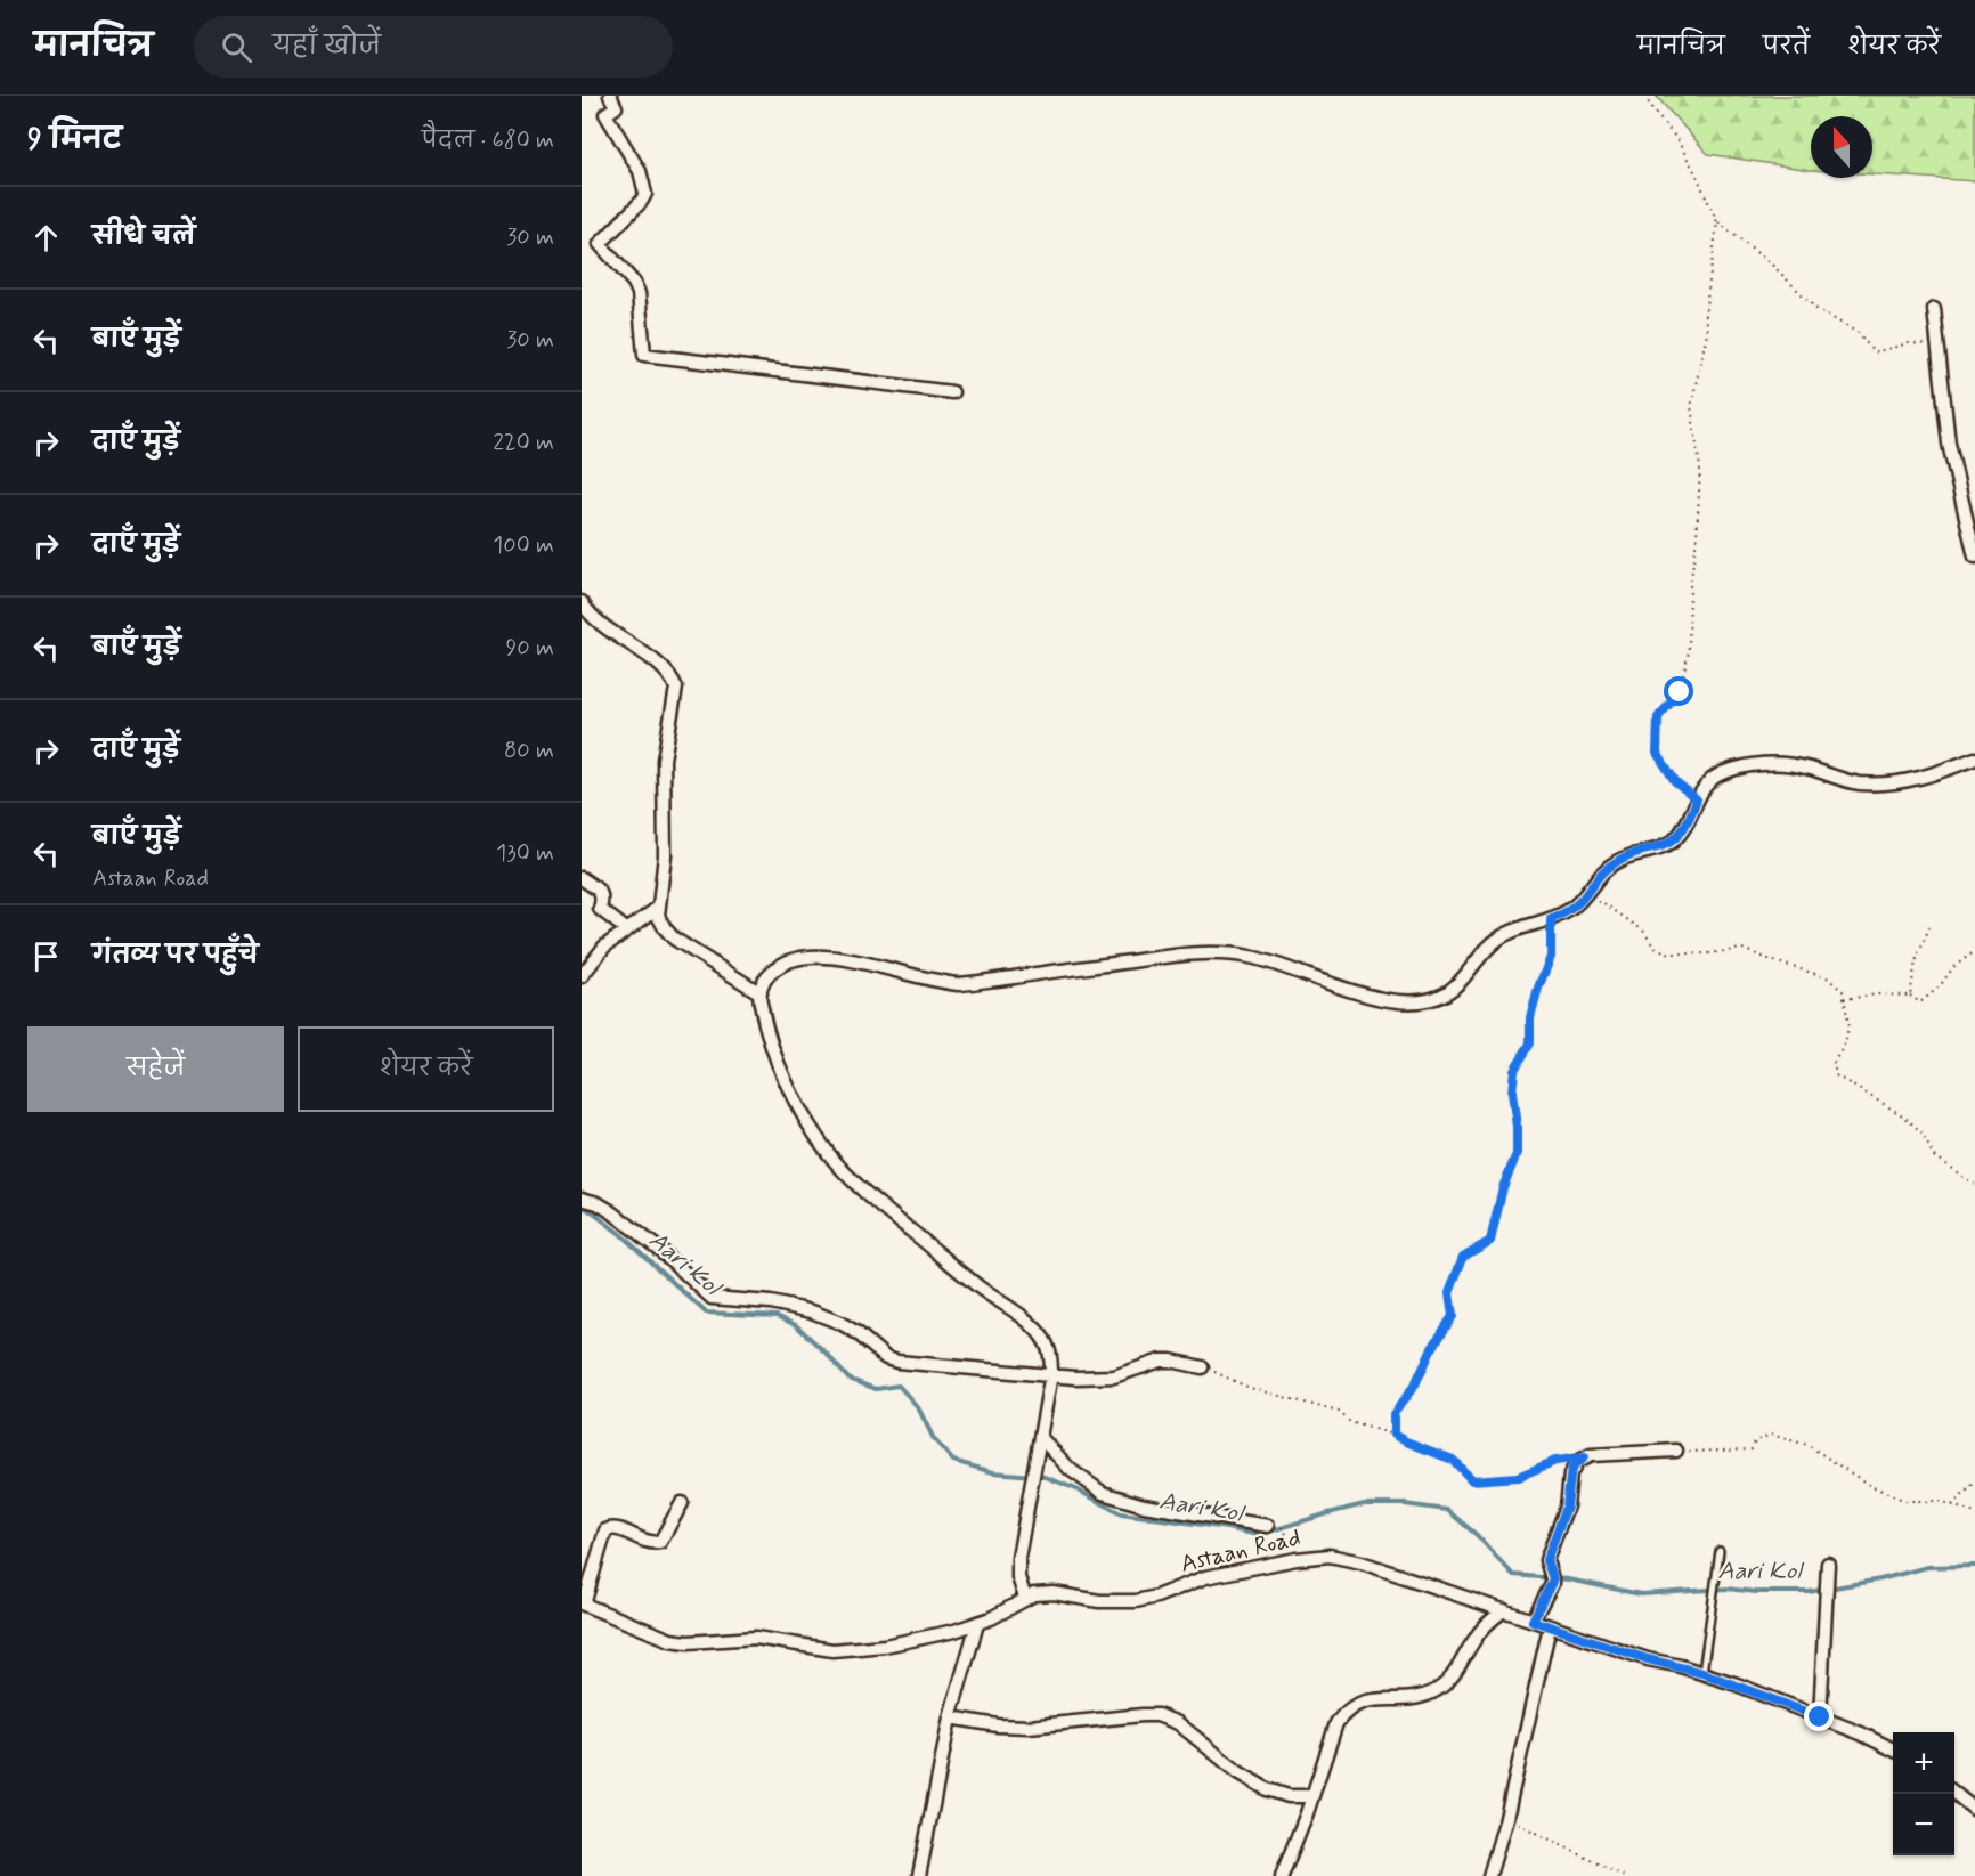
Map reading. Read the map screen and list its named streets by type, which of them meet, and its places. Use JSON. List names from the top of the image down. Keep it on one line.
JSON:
{"streets":{"street":["Astaan Road"]},"water":["Aari Kol"],"north":"top","page":{"header":"मानचित्र","search":"यहाँ खोजें","nav":["मानचित्र","परतें","शेयर करें"],"heading":["9 मिनट","पैदल · 680 m"],"list":[["सीधे चलें","30 m"],["बाएँ मुड़ें","30 m"],["दाएँ मुड़ें","220 m"],["दाएँ मुड़ें","100 m"],["बाएँ मुड़ें","90 m"],["दाएँ मुड़ें","80 m"],["बाएँ मुड़ें","Astaan Road","130 m"],"गंतव्य पर पहुँचे"],"buttons":["सहेजें","शेयर करें"],"map_buttons":["+","−"]}}
